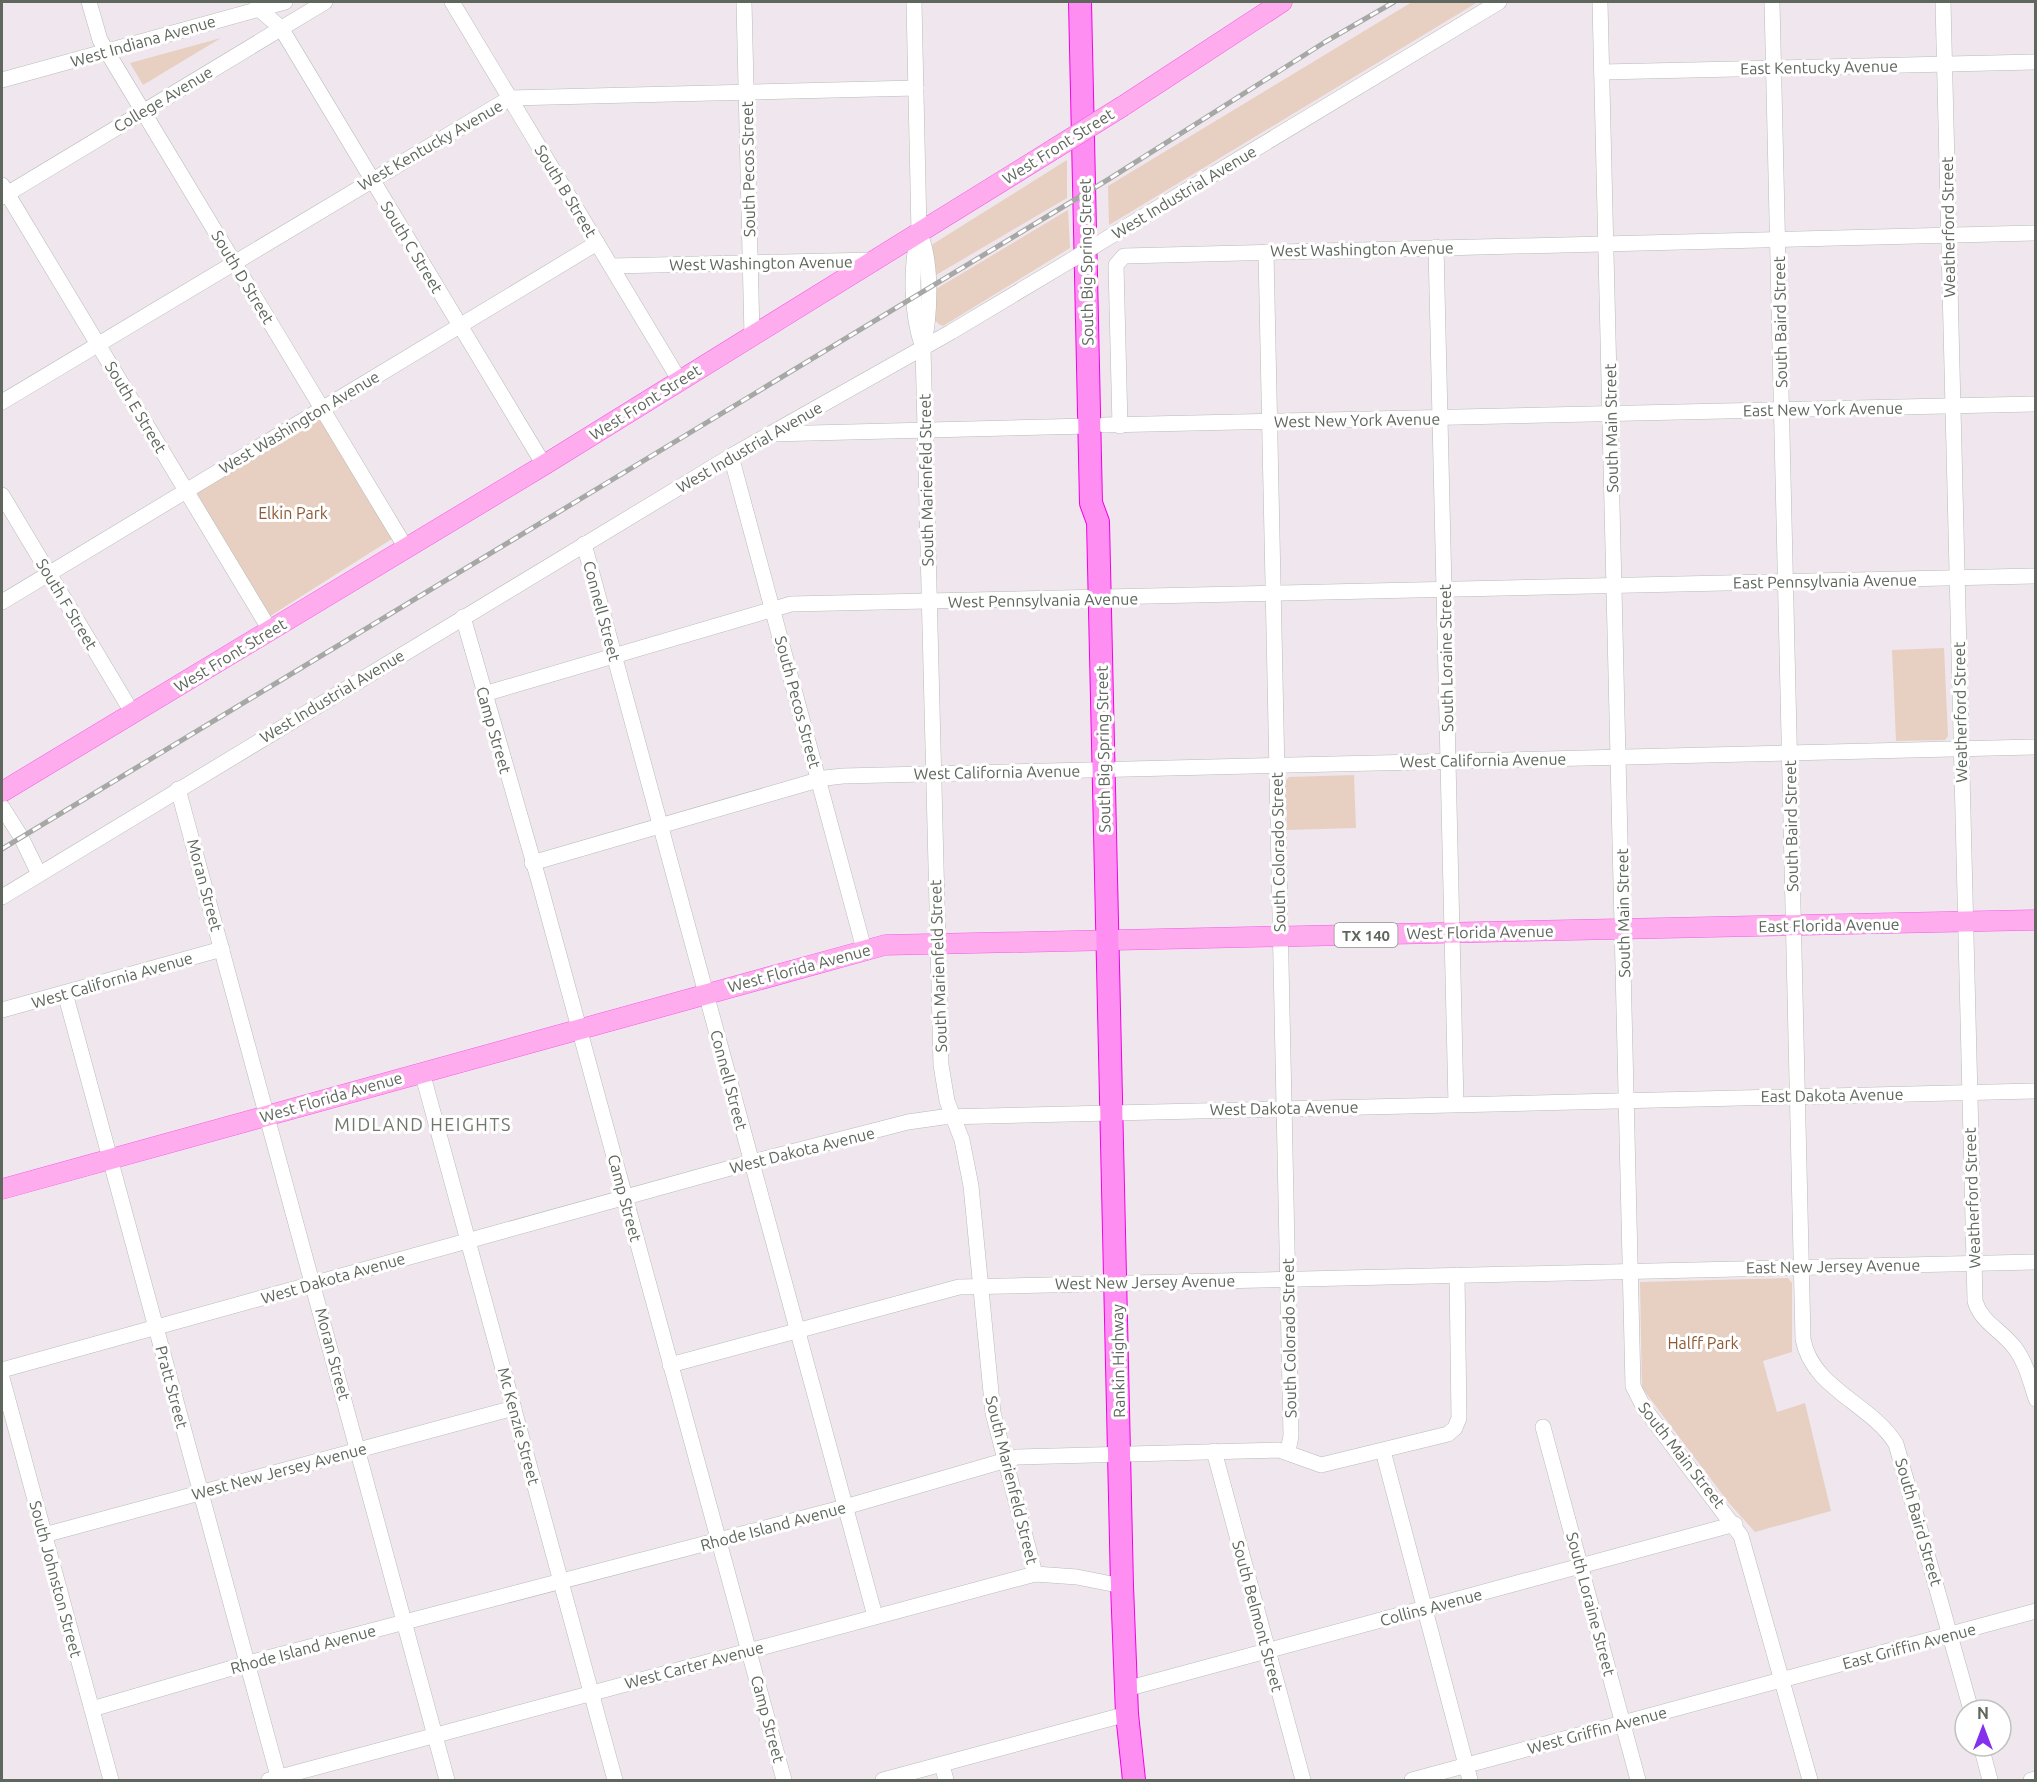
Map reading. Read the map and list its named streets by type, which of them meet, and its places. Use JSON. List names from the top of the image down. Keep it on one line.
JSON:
{"streets":{"highway":["South Big Spring Street","Rankin Highway"],"main road":["West Front Street","East Florida Avenue","West Florida Avenue","TX 140"],"street":["West Indiana Avenue","East Kentucky Avenue","College Avenue","West Kentucky Avenue","South Pecos Street","South B Street","West Industrial Avenue","Weatherford Street","South C Street","West Washington Avenue","South D Street","South Baird Street","South E Street","East New York Avenue","West New York Avenue","South Main Street","South Marienfeld Street","East Pennsylvania Avenue","West Pennsylvania Avenue","South F Street","Connell Street","South Loraine Street","Camp Street","West California Avenue","South Colorado Street","Moran Street","East Dakota Avenue","West Dakota Avenue","East New Jersey Avenue","West New Jersey Avenue","Pratt Street","Mc Kenzie Street","Rhode Island Avenue","South Johnston Street","Collins Avenue","South Belmont Street","East Griffin Avenue","West Carter Avenue","West Griffin Avenue"]},"crossings":[["West Indiana Avenue","South C Street"],["West Indiana Avenue","South D Street"],["East Kentucky Avenue","Weatherford Street"],["East Kentucky Avenue","South Baird Street"],["East Kentucky Avenue","South Main Street"],["College Avenue","South C Street"],["College Avenue","South D Street"],["College Avenue","South E Street"],["West Kentucky Avenue","South Pecos Street"],["West Kentucky Avenue","South B Street"],["West Kentucky Avenue","South C Street"],["West Kentucky Avenue","South D Street"],["West Kentucky Avenue","South E Street"],["West Kentucky Avenue","South Marienfeld Street"],["West Front Street","South Pecos Street"],["West Front Street","South B Street"],["West Front Street","South C Street"],["West Front Street","West Washington Avenue"],["West Front Street","South D Street"],["West Front Street","South E Street"],["West Front Street","South Marienfeld Street"],["West Front Street","South F Street"],["South Pecos Street","West Industrial Avenue"],["South Pecos Street","West Washington Avenue"],["South Pecos Street","West Pennsylvania Avenue"],["South Pecos Street","West California Avenue"],["South Pecos Street","West Florida Avenue"],["South B Street","West Washington Avenue"],["West Industrial Avenue","West New York Avenue"],["West Industrial Avenue","South Marienfeld Street"],["West Industrial Avenue","Connell Street"],["West Industrial Avenue","Camp Street"],["West Industrial Avenue","Moran Street"],["Weatherford Street","West Washington Avenue"],["Weatherford Street","East New York Avenue"],["Weatherford Street","East Pennsylvania Avenue"],["Weatherford Street","West California Avenue"],["Weatherford Street","East Florida Avenue"],["Weatherford Street","East Dakota Avenue"],["Weatherford Street","East New Jersey Avenue"],["South C Street","West Washington Avenue"],["West Washington Avenue","South Big Spring Street"],["West Washington Avenue","South D Street"],["West Washington Avenue","South Baird Street"],["West Washington Avenue","South E Street"],["West Washington Avenue","South Main Street"],["West Washington Avenue","South F Street"],["West Washington Avenue","South Loraine Street"],["West Washington Avenue","South Colorado Street"],["South Big Spring Street","West New York Avenue"],["South Big Spring Street","West Pennsylvania Avenue"],["South Big Spring Street","West California Avenue"],["South Big Spring Street","West Florida Avenue"],["South Big Spring Street","Rankin Highway"],["South Baird Street","East New York Avenue"],["South Baird Street","East Pennsylvania Avenue"],["South Baird Street","West California Avenue"],["South Baird Street","East Florida Avenue"],["South Baird Street","East Dakota Avenue"],["South Baird Street","East New Jersey Avenue"],["South Baird Street","East Griffin Avenue"],["East New York Avenue","West New York Avenue"],["East New York Avenue","South Main Street"],["West New York Avenue","South Main Street"],["West New York Avenue","South Marienfeld Street"],["West New York Avenue","South Loraine Street"],["West New York Avenue","South Colorado Street"],["South Main Street","East Pennsylvania Avenue"],["South Main Street","West Pennsylvania Avenue"],["South Main Street","West California Avenue"],["South Main Street","East Florida Avenue"],["South Main Street","West Florida Avenue"],["South Main Street","East Dakota Avenue"],["South Main Street","West Dakota Avenue"],["South Main Street","East New Jersey Avenue"],["South Main Street","West New Jersey Avenue"],["South Main Street","Collins Avenue"],["South Main Street","East Griffin Avenue"],["South Main Street","West Griffin Avenue"],["South Marienfeld Street","West Pennsylvania Avenue"],["South Marienfeld Street","West California Avenue"],["South Marienfeld Street","West Florida Avenue"],["South Marienfeld Street","West Dakota Avenue"],["South Marienfeld Street","West New Jersey Avenue"],["South Marienfeld Street","Rhode Island Avenue"],["South Marienfeld Street","West Carter Avenue"],["East Pennsylvania Avenue","West Pennsylvania Avenue"],["West Pennsylvania Avenue","Connell Street"],["West Pennsylvania Avenue","South Loraine Street"],["West Pennsylvania Avenue","Camp Street"],["West Pennsylvania Avenue","South Colorado Street"],["Connell Street","West California Avenue"],["Connell Street","West Florida Avenue"],["Connell Street","West Dakota Avenue"],["Connell Street","West New Jersey Avenue"],["Connell Street","Rhode Island Avenue"],["Connell Street","West Carter Avenue"],["South Loraine Street","West California Avenue"],["South Loraine Street","West Florida Avenue"],["South Loraine Street","West Dakota Avenue"],["South Loraine Street","Collins Avenue"],["South Loraine Street","West Griffin Avenue"],["Camp Street","West California Avenue"],["Camp Street","West Florida Avenue"],["Camp Street","West Dakota Avenue"],["Camp Street","West New Jersey Avenue"],["Camp Street","Rhode Island Avenue"],["Camp Street","West Carter Avenue"],["West California Avenue","South Colorado Street"],["West California Avenue","Moran Street"],["West California Avenue","Pratt Street"],["South Colorado Street","West Florida Avenue"],["South Colorado Street","West Dakota Avenue"],["South Colorado Street","West New Jersey Avenue"],["South Colorado Street","Rhode Island Avenue"],["Moran Street","West Florida Avenue"],["Moran Street","West Dakota Avenue"],["Moran Street","West New Jersey Avenue"],["Moran Street","Rhode Island Avenue"],["Moran Street","West Carter Avenue"],["East Florida Avenue","West Florida Avenue"],["West Florida Avenue","Rankin Highway"],["West Florida Avenue","Pratt Street"],["West Florida Avenue","Mc Kenzie Street"],["East Dakota Avenue","West Dakota Avenue"],["West Dakota Avenue","Rankin Highway"],["West Dakota Avenue","Pratt Street"],["West Dakota Avenue","Mc Kenzie Street"],["East New Jersey Avenue","West New Jersey Avenue"],["West New Jersey Avenue","Rankin Highway"],["West New Jersey Avenue","Pratt Street"],["West New Jersey Avenue","Mc Kenzie Street"],["West New Jersey Avenue","Rhode Island Avenue"],["West New Jersey Avenue","South Johnston Street"],["Rankin Highway","Rhode Island Avenue"],["Rankin Highway","Collins Avenue"],["Rankin Highway","West Carter Avenue"],["Pratt Street","Rhode Island Avenue"],["Pratt Street","West Carter Avenue"],["Mc Kenzie Street","Rhode Island Avenue"],["Mc Kenzie Street","West Carter Avenue"],["Rhode Island Avenue","South Johnston Street"],["Rhode Island Avenue","South Belmont Street"],["Collins Avenue","South Belmont Street"],["East Griffin Avenue","West Griffin Avenue"]],"districts":["MIDLAND HEIGHTS"],"parks":["Elkin Park","Halff Park"],"north":"top"}
